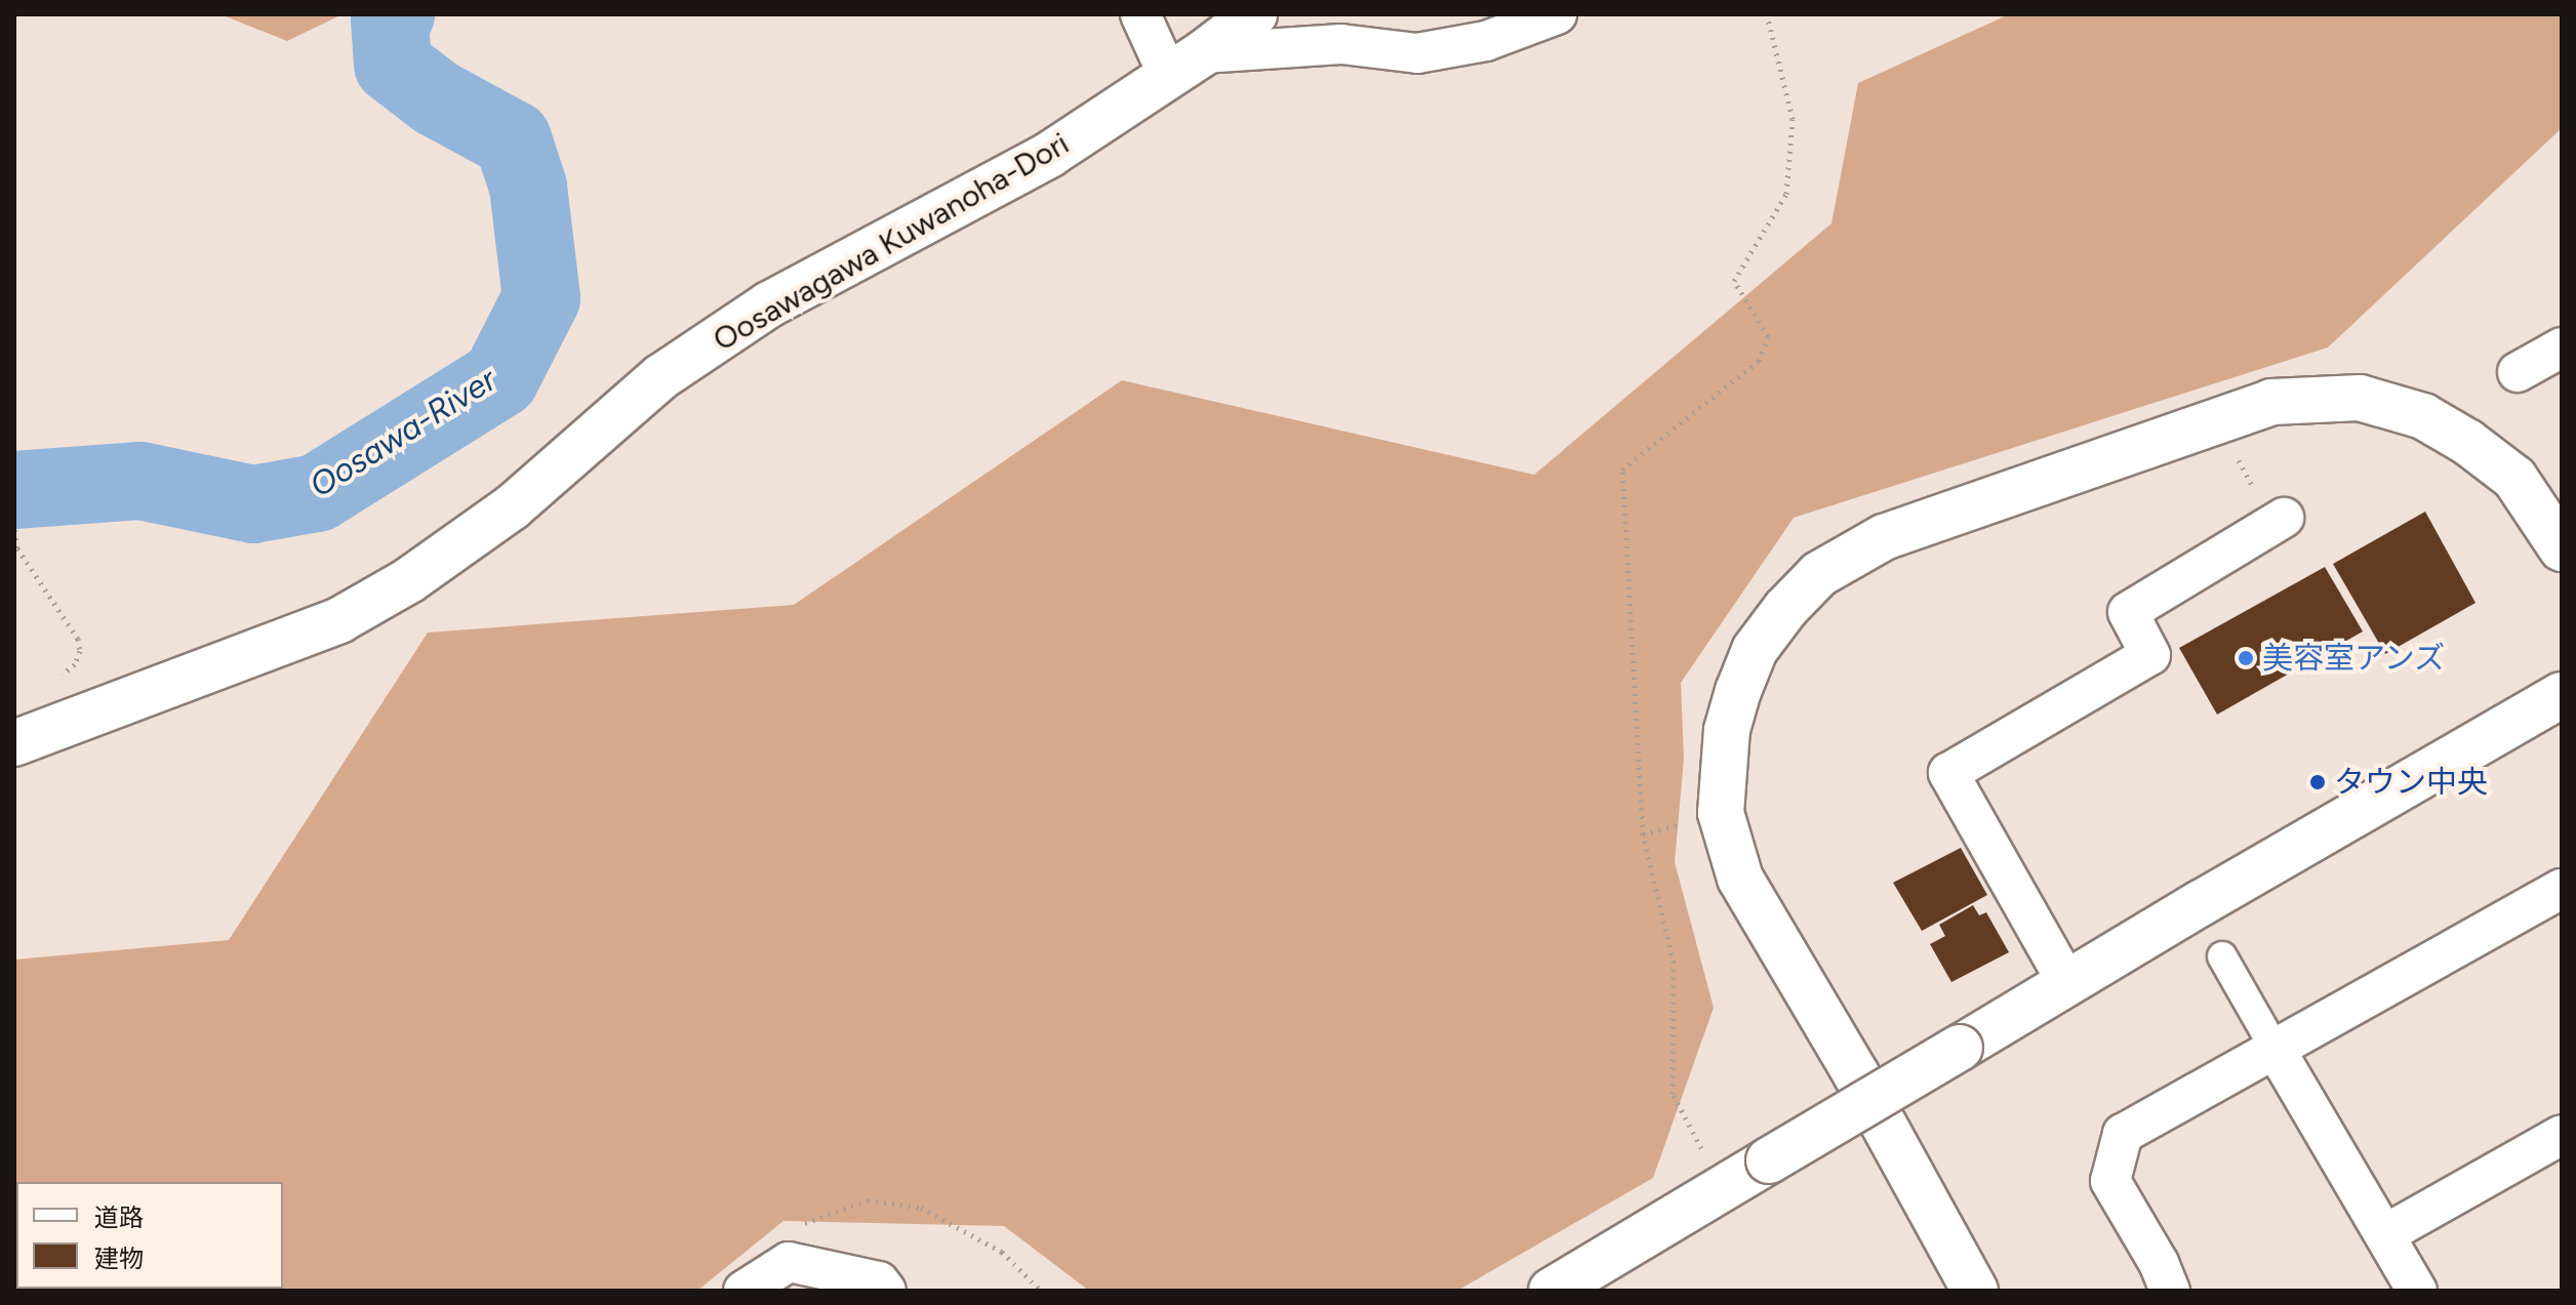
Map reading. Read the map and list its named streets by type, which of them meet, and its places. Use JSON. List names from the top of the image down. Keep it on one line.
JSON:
{"streets":{"street":["Oosawagawa Kuwanoha-Dori"]},"water":["Oosawa-River"],"places":["美容室アンズ","タウン中央"],"legend":["道路","建物"]}
